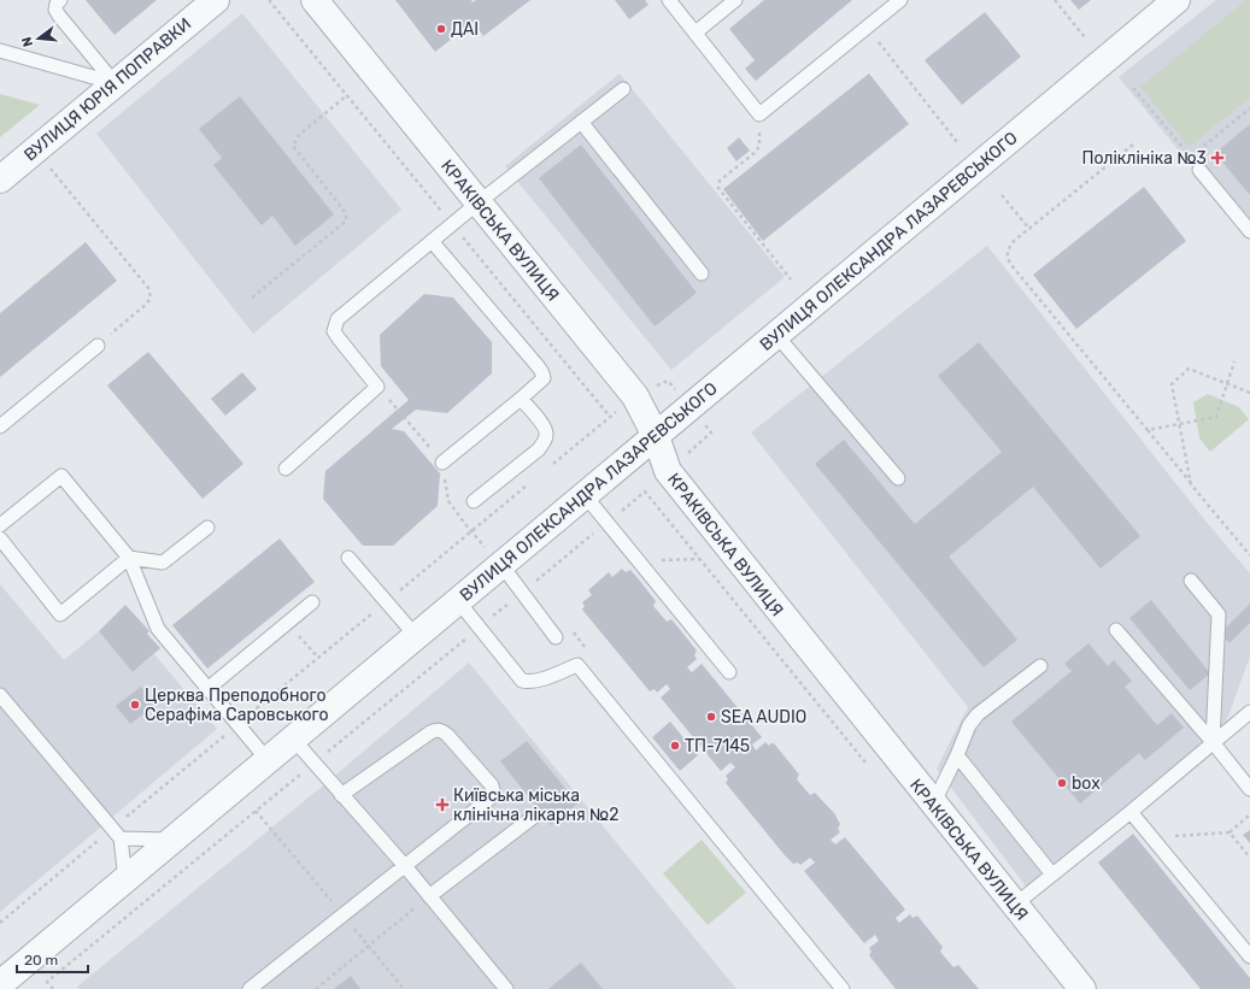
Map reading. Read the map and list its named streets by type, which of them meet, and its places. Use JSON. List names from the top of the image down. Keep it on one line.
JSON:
{"streets":{"street":["ВУЛИЦЯ ЮРІЯ ПОПРАВКИ","КРАКІВСЬКА ВУЛИЦЯ","ВУЛИЦЯ ОЛЕКСАНДРА ЛАЗАРЕВСЬКОГО"]},"crossings":[["КРАКІВСЬКА ВУЛИЦЯ","ВУЛИЦЯ ОЛЕКСАНДРА ЛАЗАРЕВСЬКОГО"]],"places":{"other":["ДАІ","Церква Преподобного Серафіма Саровського","SEA AUDIO","ТП-7145","box"],"health":["Поліклініка №3","Київська міська клінічна лікарня №2"]},"scale_bar":"20 m","north":"left"}
